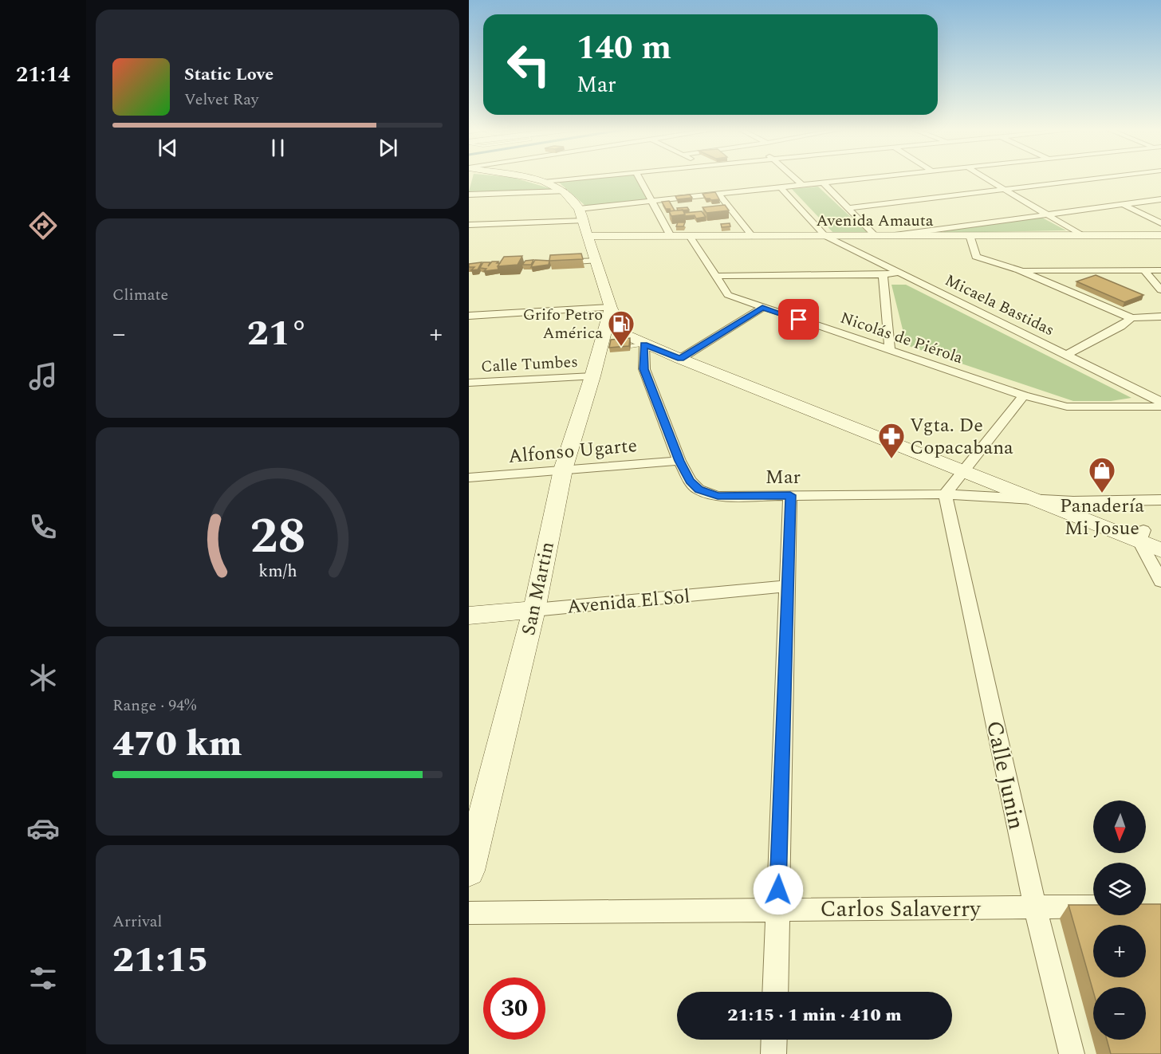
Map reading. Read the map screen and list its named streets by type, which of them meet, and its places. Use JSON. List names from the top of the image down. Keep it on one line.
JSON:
{"streets":{"main road":["Avenida Amauta","San Martin","Avenida El Sol"],"street":["Micaela Bastidas","Nicolás de Piérola","Calle Tumbes","Alfonso Ugarte","Mar","Calle Junin","Carlos Salaverry"]},"crossings":[["Avenida Amauta","Micaela Bastidas"],["Avenida Amauta","Nicolás de Piérola"],["Calle Tumbes","San Martin"],["Alfonso Ugarte","Mar"],["Alfonso Ugarte","San Martin"],["Mar","Calle Junin"],["San Martin","Avenida El Sol"],["Calle Junin","Carlos Salaverry"]],"places":{"fuel station":["Grifo Petro América"],"pharmacy":["Vgta. De Copacabana"],"shop":["Panadería Mi Josue"]},"north":"bottom","page":{"tabs":"21:14","turn":["140 m","Mar"],"song":["Static Love","Velvet Ray"],"tile":["Climate",["Range · 94%","470 km"],["Arrival","21:15"]],"heat":["−","21°","+"],"map_buttons":["+","−"],"limit":"30","trip":"21:15 · 1 min · 410 m","gauge":["28","km/h"]}}
